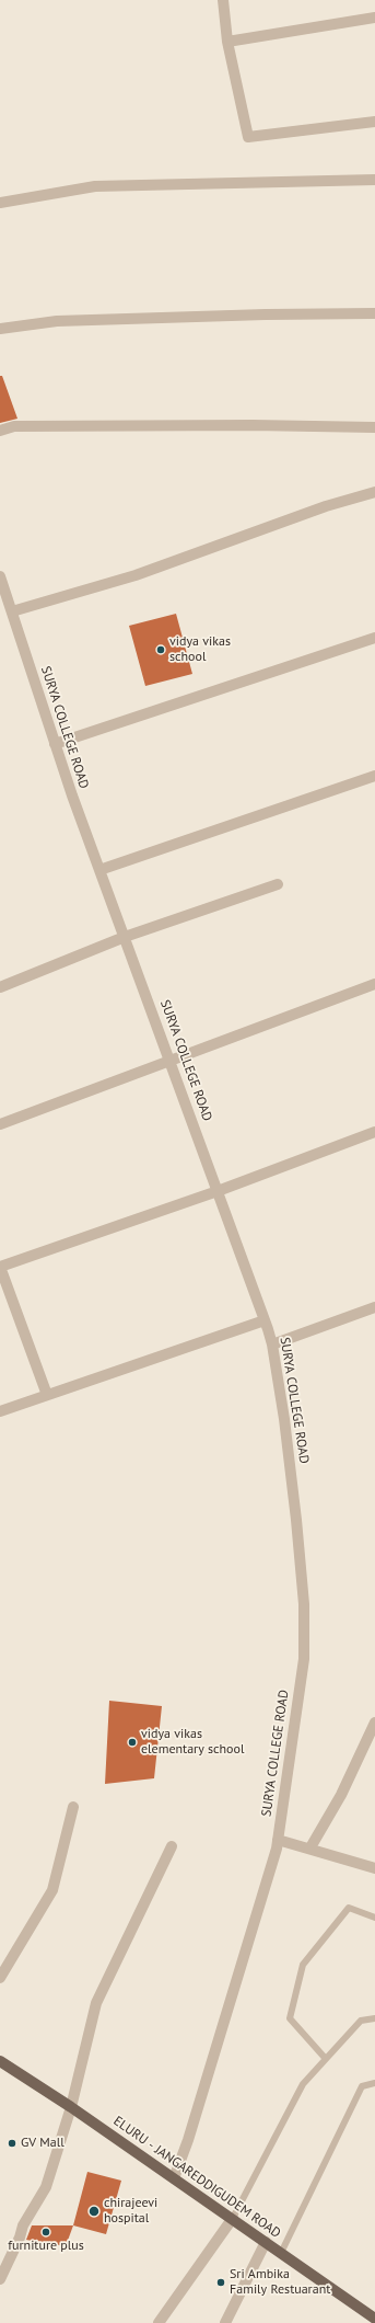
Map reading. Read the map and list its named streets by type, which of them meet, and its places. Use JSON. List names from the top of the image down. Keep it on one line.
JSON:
{"streets":{"main road":["ELURU - JANGAREDDIGUDEM ROAD"],"street":["SURYA COLLEGE ROAD"]},"crossings":[["SURYA COLLEGE ROAD","ELURU - JANGAREDDIGUDEM ROAD"]],"places":["vidya vikas school","vidya vikas elementary school","GV Mall","chirajeevi hospital","furniture plus","Sri Ambika Family Restuarant"]}
